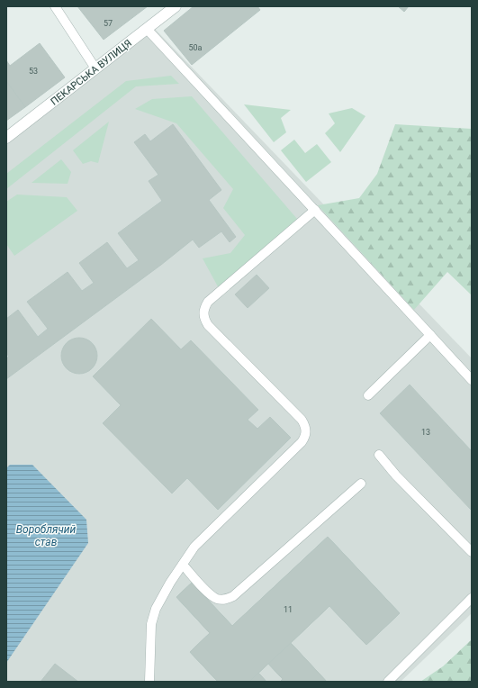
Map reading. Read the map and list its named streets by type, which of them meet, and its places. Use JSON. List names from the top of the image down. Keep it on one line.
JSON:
{"streets":{"street":["ПЕКАРСЬКА ВУЛИЦЯ"]},"water":["Вороблячий став"],"house_numbers":["57","50а","53","13","11"]}
